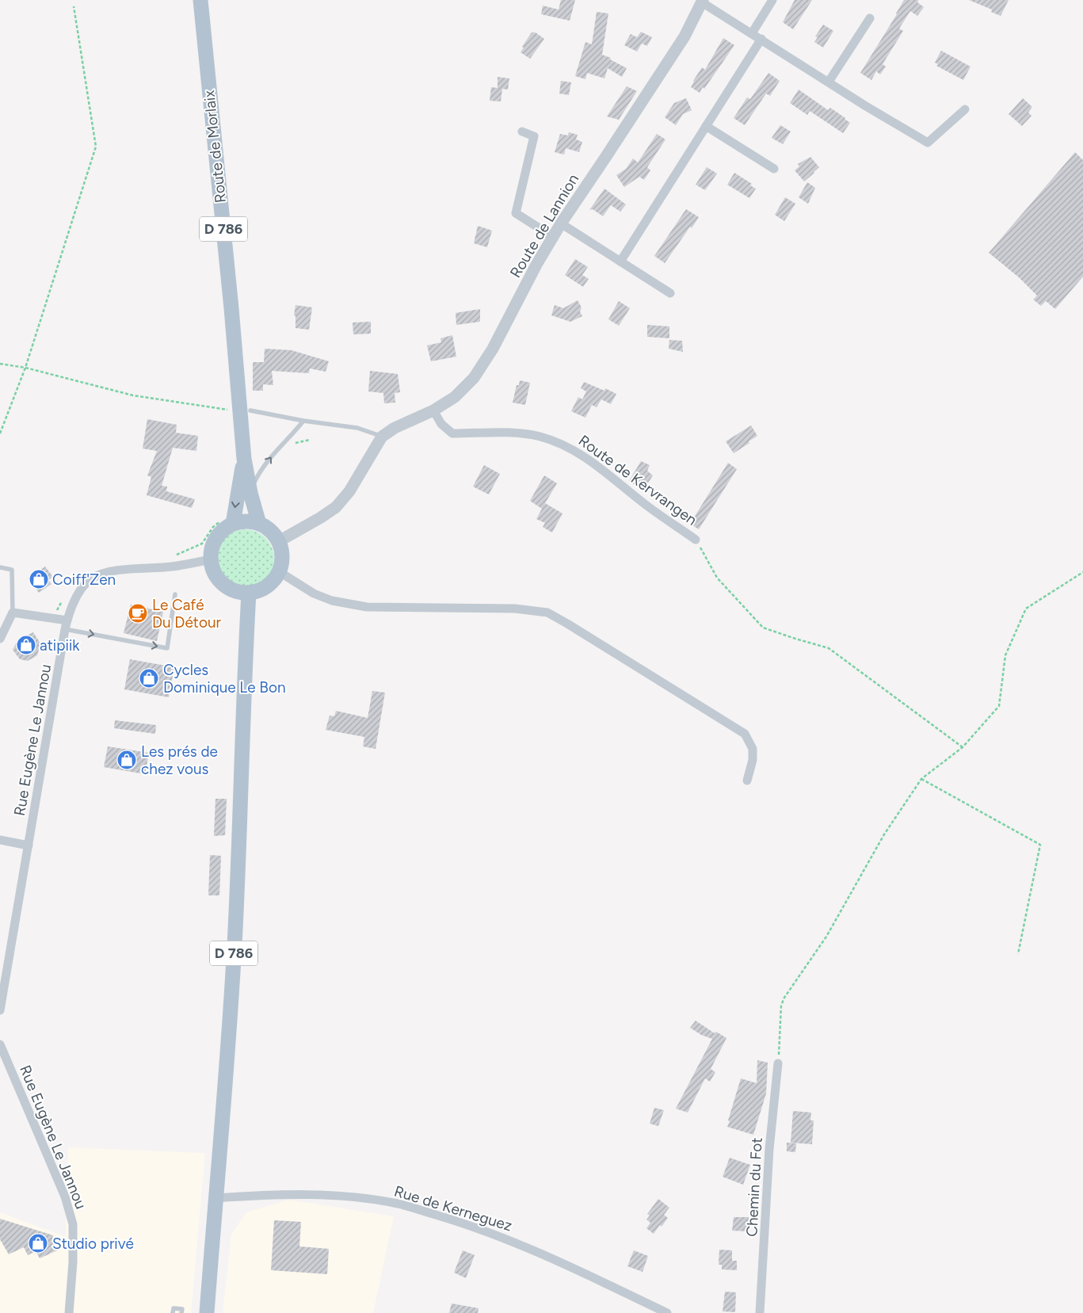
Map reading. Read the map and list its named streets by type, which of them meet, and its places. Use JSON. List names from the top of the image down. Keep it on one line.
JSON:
{"streets":{"main road":["Route de Morlaix","D 786"],"street":["Route de Lannion","Route de Kervrangen","Rue Eugène Le Jannou","Chemin du Fot","Rue de Kerneguez"]},"crossings":[["Route de Morlaix","Route de Lannion"],["Route de Morlaix","D 786"],["Route de Morlaix","Rue Eugène Le Jannou"],["Route de Lannion","D 786"],["Route de Lannion","Route de Kervrangen"],["Route de Lannion","Rue Eugène Le Jannou"],["D 786","Rue Eugène Le Jannou"],["D 786","Rue de Kerneguez"]],"places":{"shop":["Coiff'Zen","atipiik","Cycles Dominique Le Bon","Les prés de chez vous","Studio privé"],"cafe":["Le Café Du Détour"]}}
